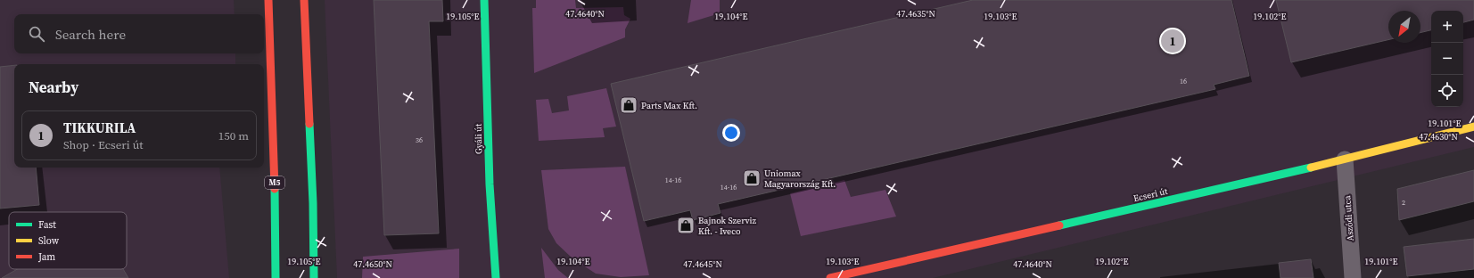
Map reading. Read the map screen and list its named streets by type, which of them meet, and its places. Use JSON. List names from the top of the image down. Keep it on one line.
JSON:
{"streets":{"street":["Gyáli út","M5","Ecseri út","Aszódi utca"]},"crossings":[["Ecseri út","Aszódi utca"]],"places":{"shop":["Parts Max Kft.","Uniomax Magyarország Kft.","Bajnok Szerviz Kft. - Iveco"]},"house_numbers":["16","36","14-16","14-16","2"],"legend":["Fast","Slow","Jam"],"north":"bottom left","page":{"map_buttons":["+","−"],"search":"Search here","pins":"1","heading":"Nearby","list":[{"mark":"1","name":"TIKKURILA","note":"Shop · Ecseri út","value":"150 m"}]},"coordinates":["47.4640°N","47.4635°N","19.103°E","19.102°E","19.105°E","19.104°E","19.101°E","47.4630°N","47.4650°N","47.4645°N"]}
